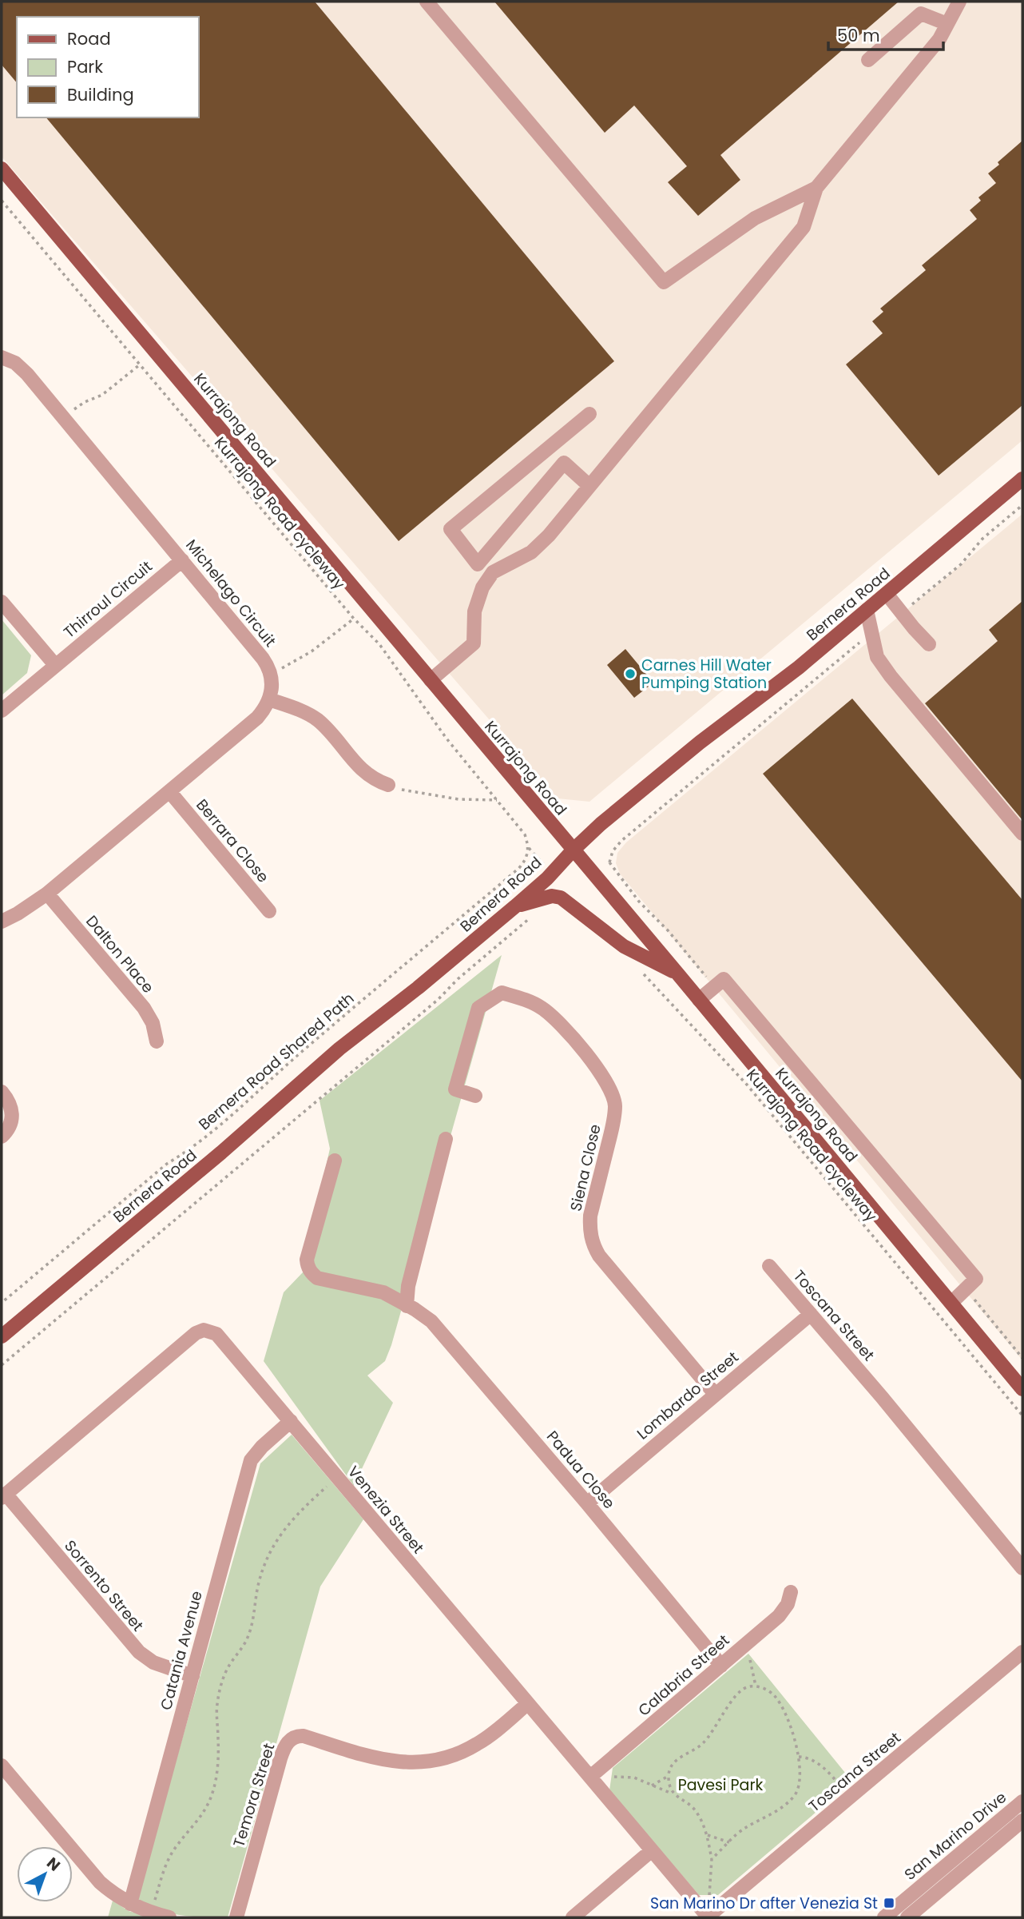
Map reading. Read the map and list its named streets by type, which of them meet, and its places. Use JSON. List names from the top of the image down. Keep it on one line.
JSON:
{"streets":{"main road":["Kurrajong Road","Bernera Road"],"street":["Michelago Circuit","Thirroul Circuit","Berrara Close","Dalton Place","Siena Close","Toscana Street","Lombardo Street","Padua Close","Venezia Street","Sorrento Street","Catania Avenue","Calabria Street","Temora Street","San Marino Drive"],"path":["Kurrajong Road cycleway","Bernera Road Shared Path"]},"crossings":[["Kurrajong Road","Bernera Road"],["Kurrajong Road cycleway","Bernera Road Shared Path"],["Michelago Circuit","Thirroul Circuit"],["Siena Close","Lombardo Street"],["Toscana Street","Lombardo Street"],["Toscana Street","Venezia Street"],["Lombardo Street","Padua Close"],["Padua Close","Calabria Street"],["Venezia Street","Sorrento Street"],["Venezia Street","Catania Avenue"],["Venezia Street","Calabria Street"],["Venezia Street","Temora Street"],["Sorrento Street","Catania Avenue"]],"parks":["Pavesi Park"],"places":{"other":["Carnes Hill Water Pumping Station"],"transit":["San Marino Dr after Venezia St"]},"legend":["Road","Park","Building"],"scale_bar":"50 m","north":"top right"}
